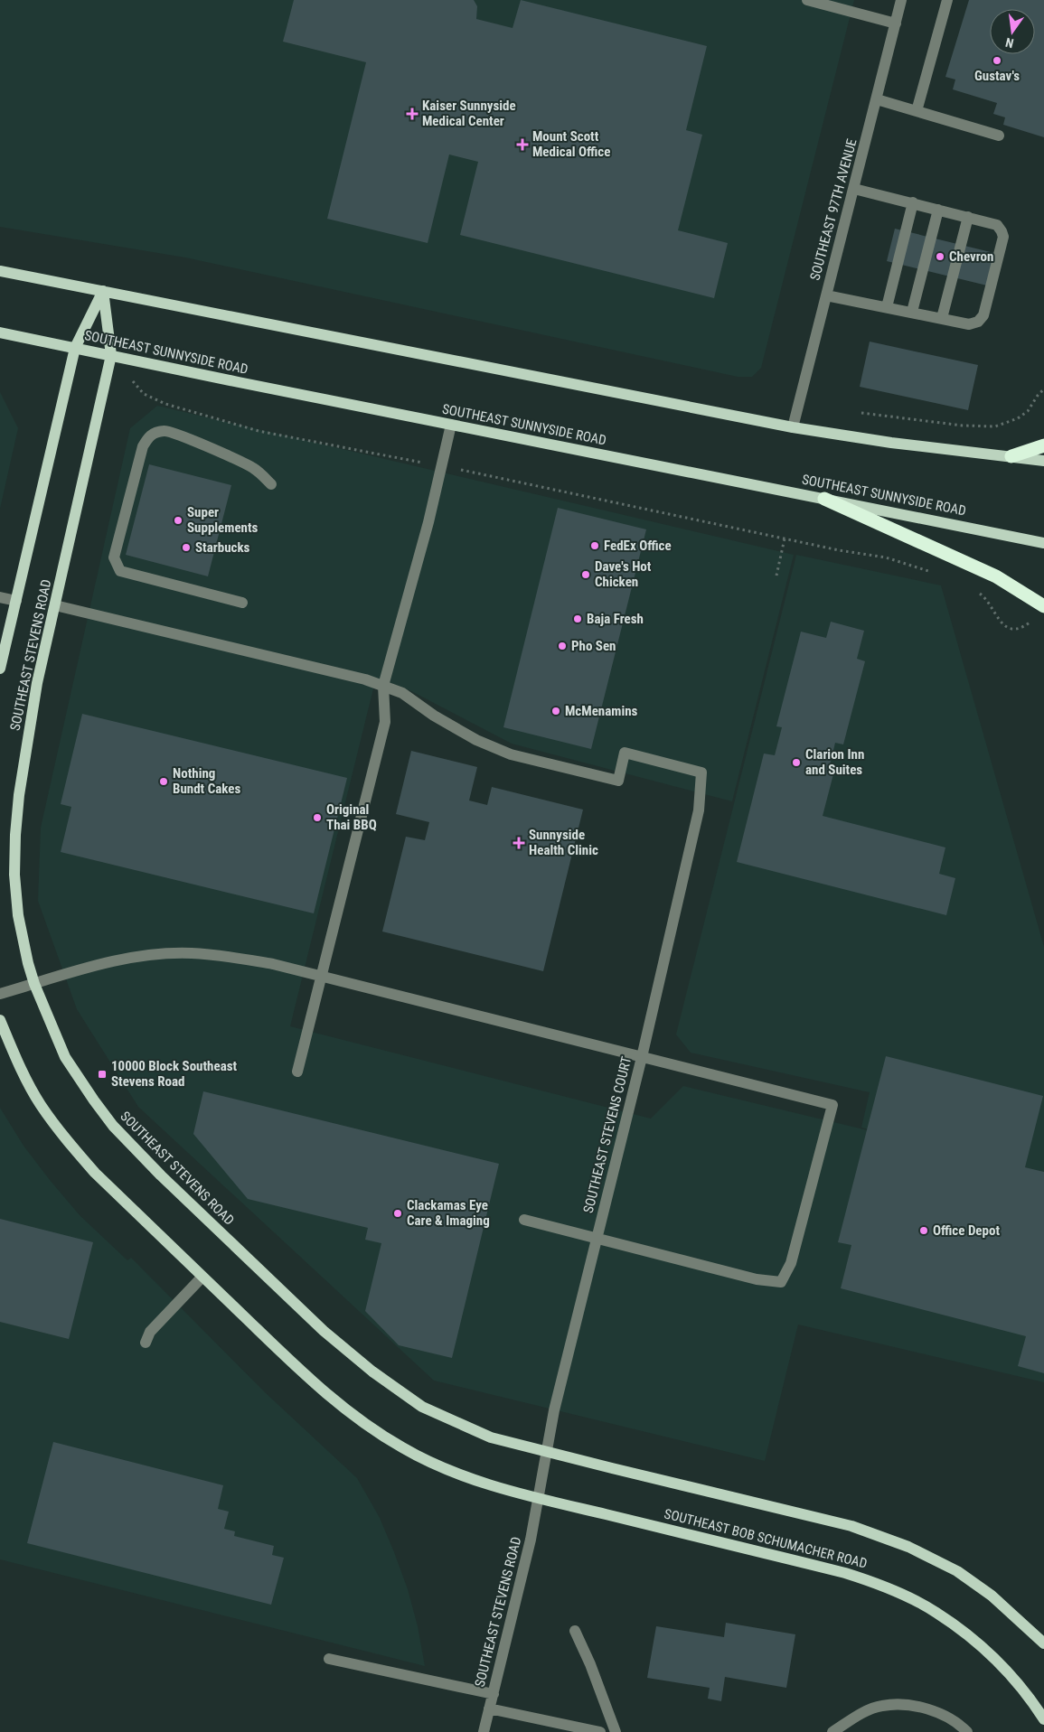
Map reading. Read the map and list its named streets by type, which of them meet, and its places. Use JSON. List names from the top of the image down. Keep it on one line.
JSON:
{"streets":{"main road":["SOUTHEAST SUNNYSIDE ROAD","SOUTHEAST STEVENS ROAD","SOUTHEAST BOB SCHUMACHER ROAD"],"street":["SOUTHEAST 97TH AVENUE","SOUTHEAST STEVENS COURT"]},"crossings":[["SOUTHEAST SUNNYSIDE ROAD","SOUTHEAST STEVENS ROAD"],["SOUTHEAST STEVENS ROAD","SOUTHEAST STEVENS COURT"],["SOUTHEAST STEVENS ROAD","SOUTHEAST BOB SCHUMACHER ROAD"]],"places":{"other":["Gustav's","Chevron","Super Supplements","FedEx Office","Starbucks","Dave's Hot Chicken","Baja Fresh","Pho Sen","McMenamins","Clarion Inn and Suites","Nothing Bundt Cakes","Original Thai BBQ","Clackamas Eye Care & Imaging","Office Depot"],"health":["Kaiser Sunnyside Medical Center","Mount Scott Medical Office","Sunnyside Health Clinic"],"transit":["10000 Block Southeast Stevens Road"]},"north":"bottom"}
